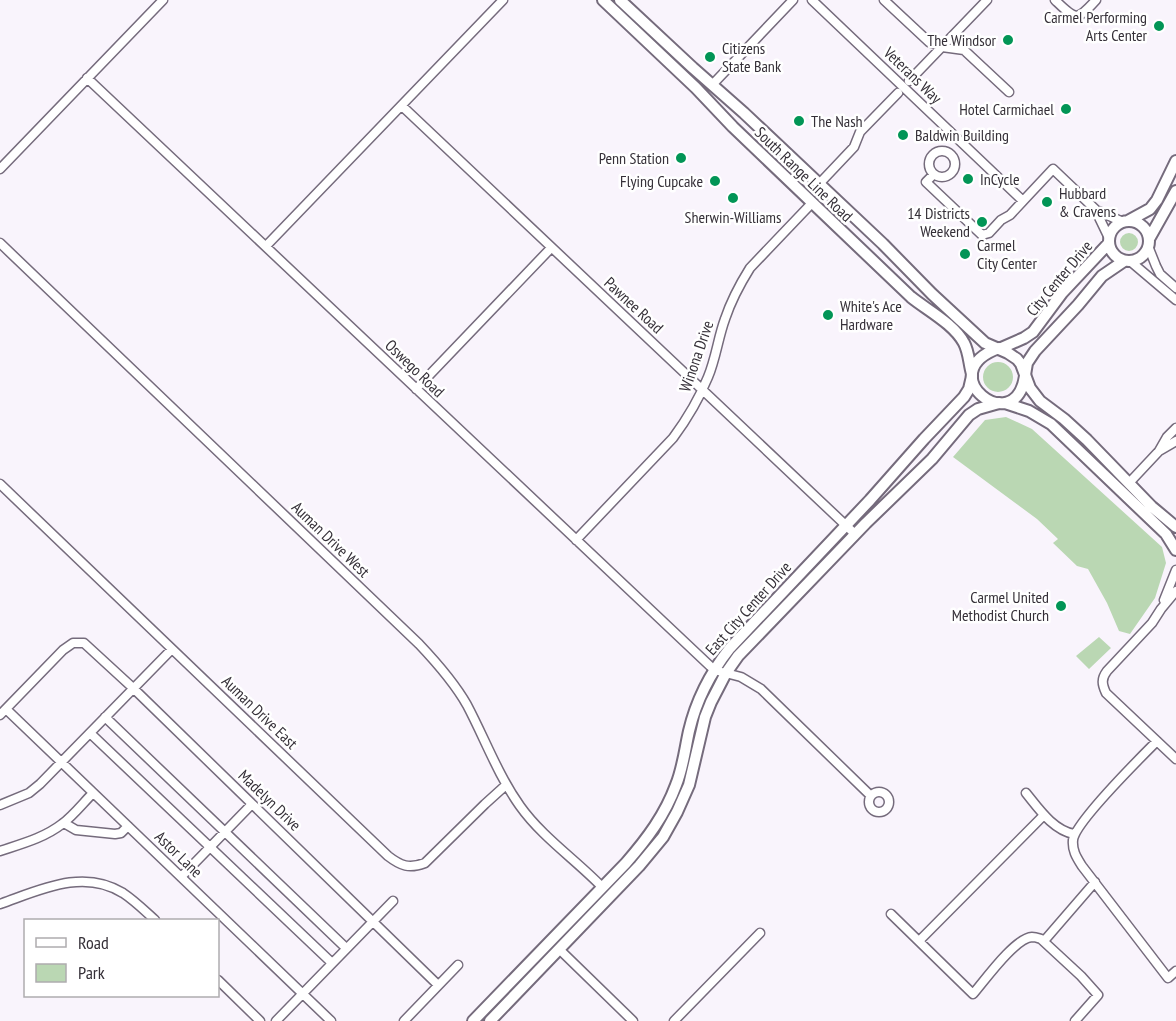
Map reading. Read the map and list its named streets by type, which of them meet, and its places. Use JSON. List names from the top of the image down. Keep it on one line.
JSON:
{"streets":{"street":["Veterans Way","South Range Line Road","City Center Drive","Pawnee Road","Winona Drive","Oswego Road","Auman Drive West","East City Center Drive","Auman Drive East","Madelyn Drive","Astor Lane"]},"crossings":[["South Range Line Road","City Center Drive"],["South Range Line Road","Winona Drive"],["South Range Line Road","East City Center Drive"],["City Center Drive","East City Center Drive"],["Pawnee Road","Winona Drive"],["Pawnee Road","East City Center Drive"],["Winona Drive","Oswego Road"],["Oswego Road","East City Center Drive"],["Auman Drive West","East City Center Drive"],["Auman Drive West","Auman Drive East"],["Madelyn Drive","Astor Lane"]],"places":["Carmel Performing Arts Center","The Windsor","Citizens State Bank","Hotel Carmichael","The Nash","Baldwin Building","Penn Station","InCycle","Flying Cupcake","Sherwin-Williams","Hubbard & Cravens","14 Districts Weekend","Carmel City Center","White's Ace Hardware","Carmel United Methodist Church"],"legend":["Road","Park"]}
